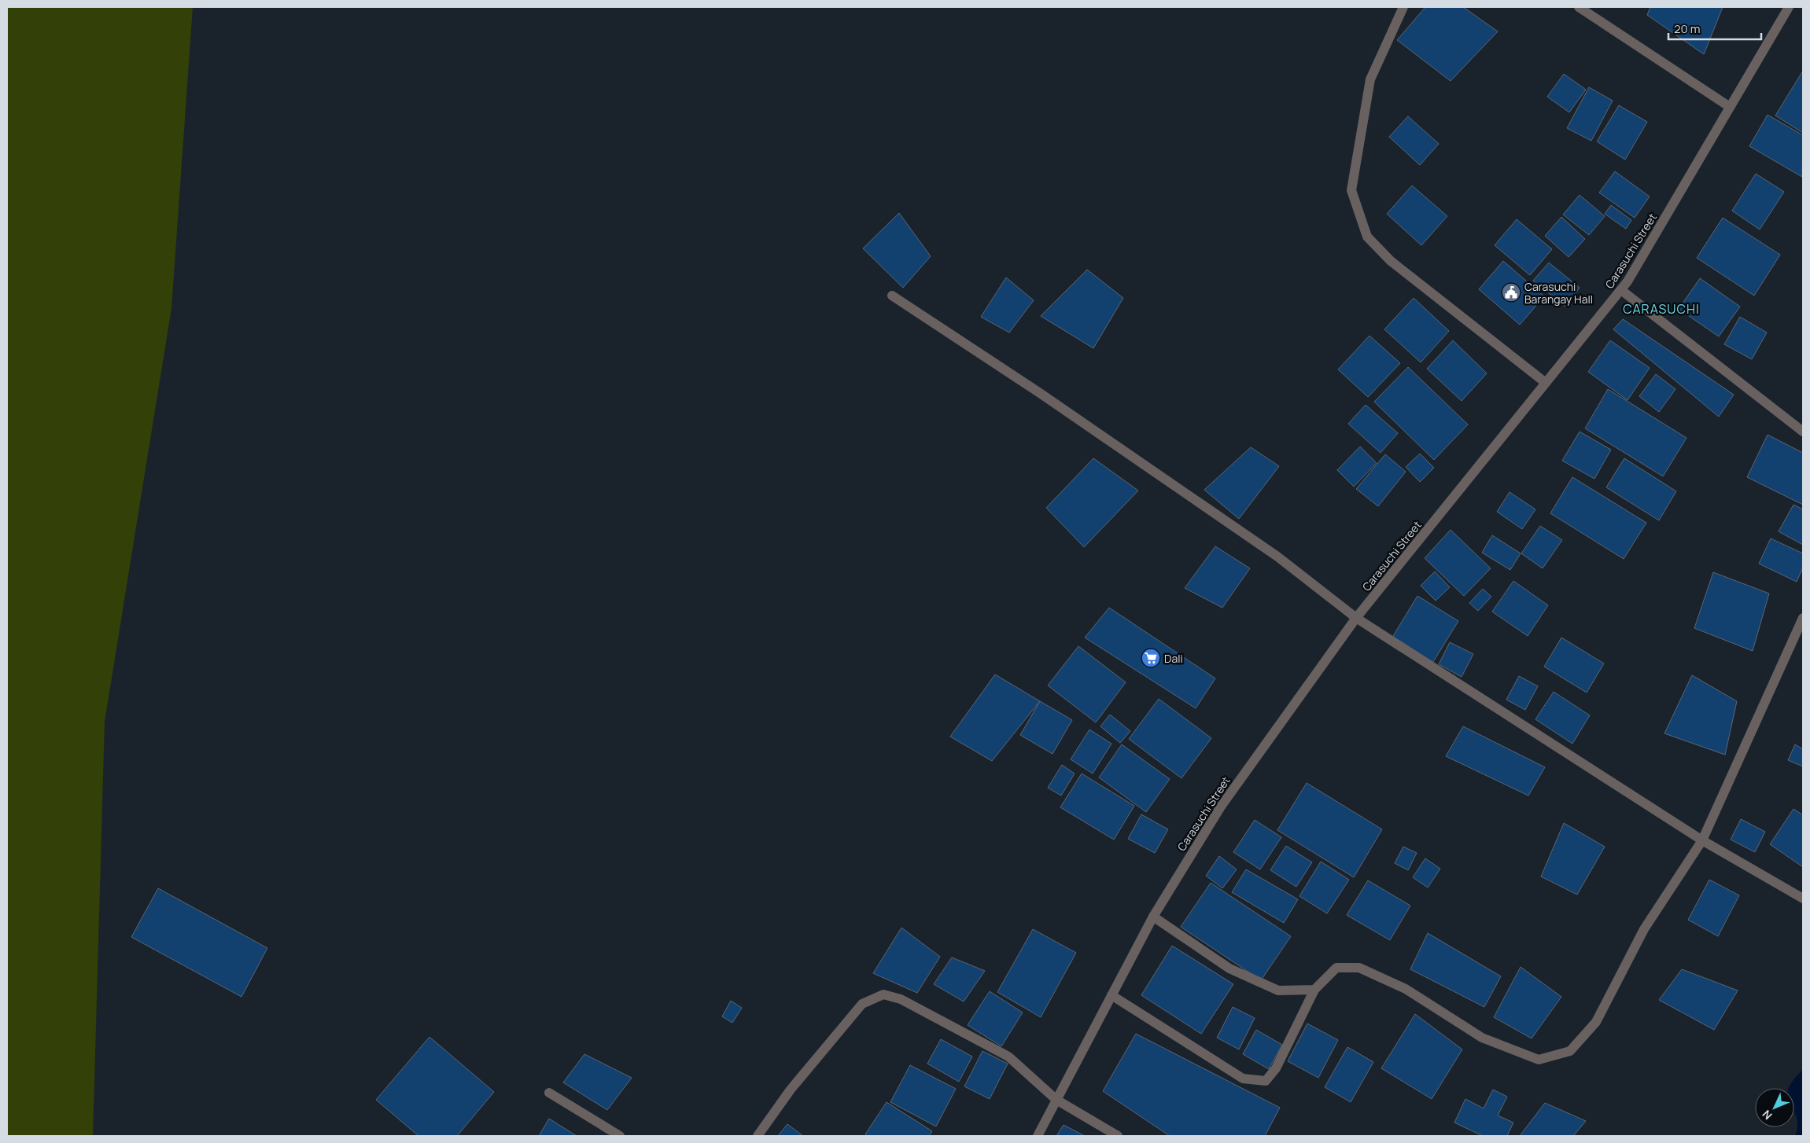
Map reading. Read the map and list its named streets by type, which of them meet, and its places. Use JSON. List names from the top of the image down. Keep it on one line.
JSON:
{"streets":{"street":["Carasuchi Street"]},"districts":["CARASUCHI"],"places":{"public building":["Carasuchi Barangay Hall"],"supermarket":["Dali"]},"scale_bar":"20 m","north":"bottom left"}
